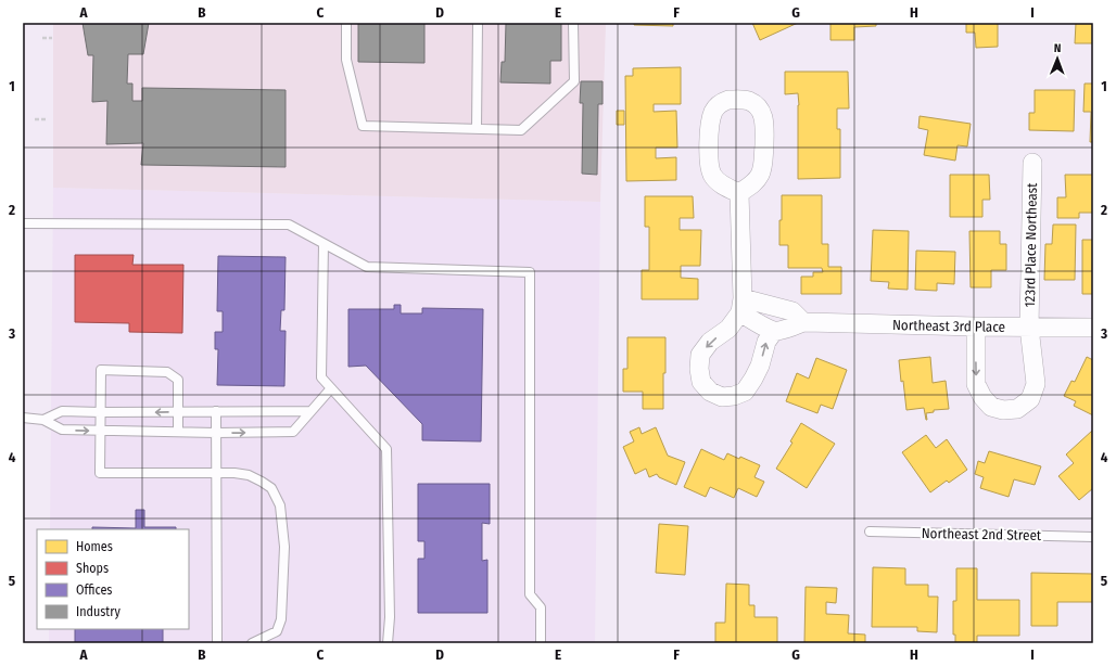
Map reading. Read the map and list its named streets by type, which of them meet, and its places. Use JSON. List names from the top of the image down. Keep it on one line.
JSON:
{"streets":{"street":["123rd Place Northeast","Northeast 3rd Place"],"lane":["Northeast 2nd Street"]},"crossings":[["123rd Place Northeast","Northeast 3rd Place"]],"legend":["Homes","Shops","Offices","Industry"],"north":"top","grid":{"columns":["A","B","C","D","E","F","G","H","I"],"rows":["1","2","3","4","5"]}}
